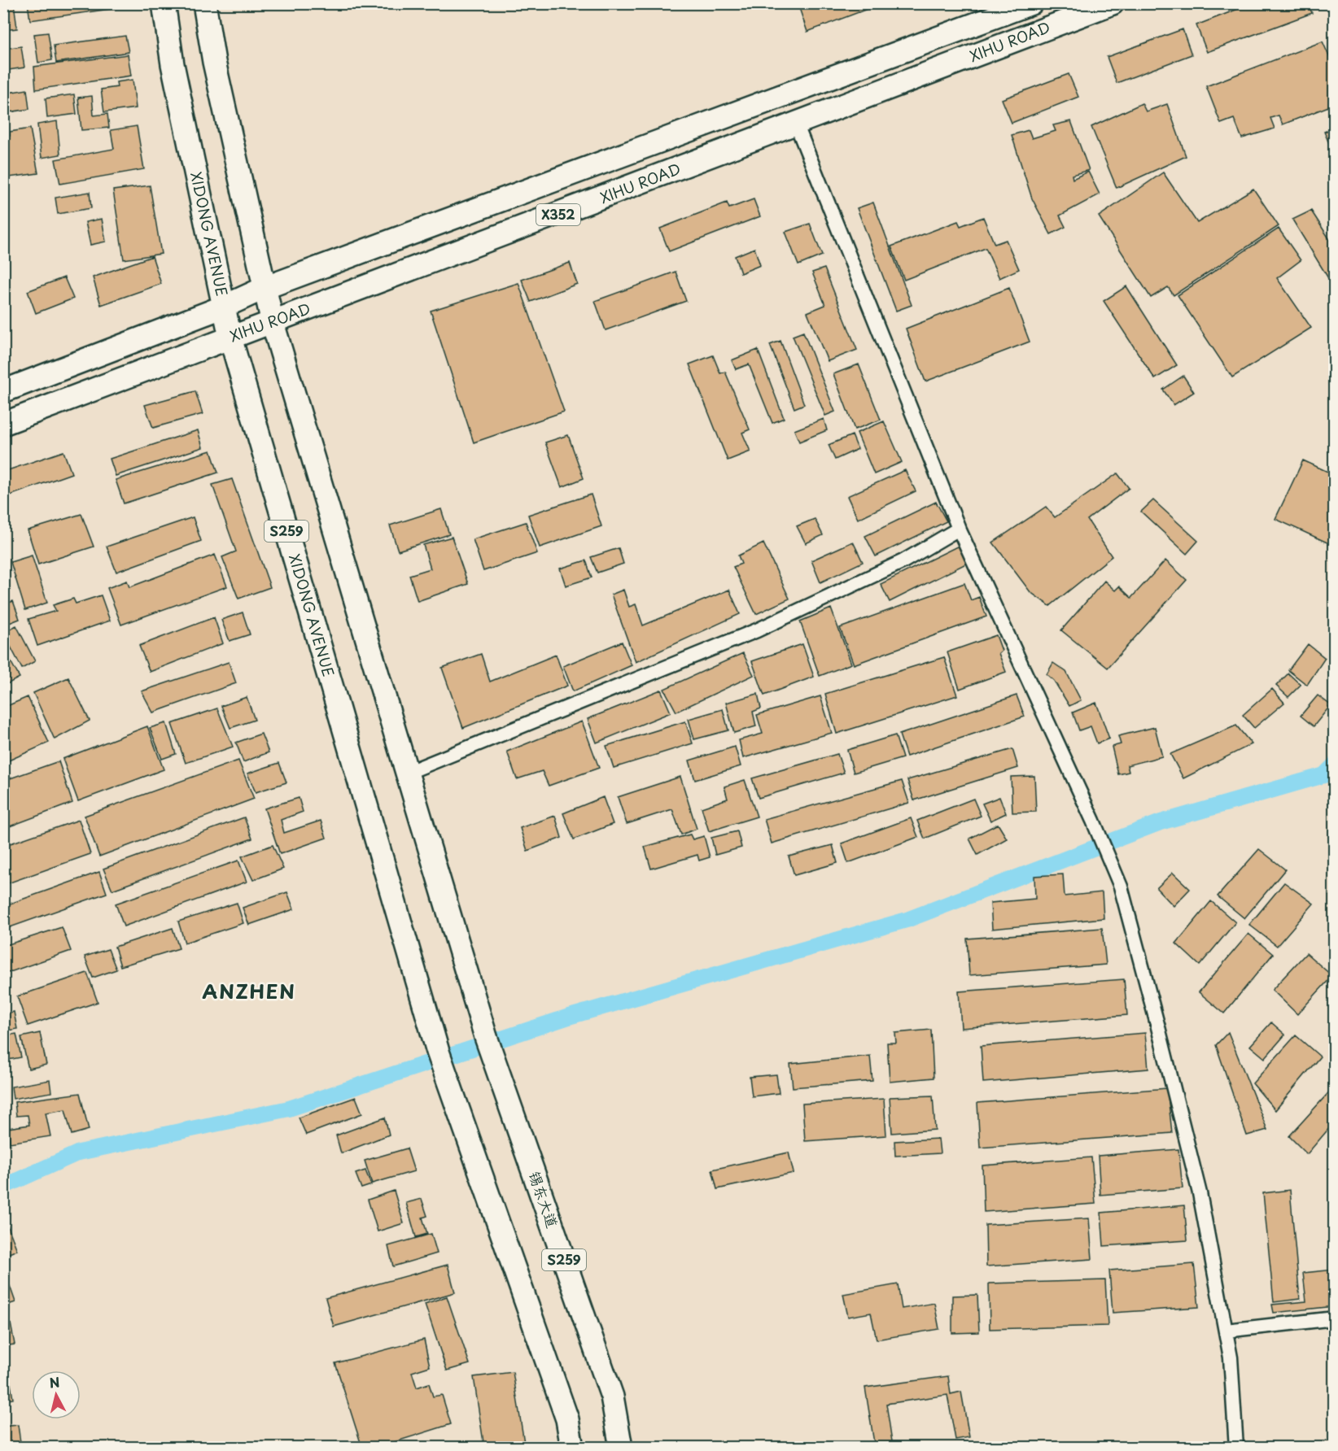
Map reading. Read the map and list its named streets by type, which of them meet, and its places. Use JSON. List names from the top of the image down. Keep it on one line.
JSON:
{"streets":{"main road":["XIHU ROAD","X352","XIDONG AVENUE","S259","锡东大道"]},"crossings":[["XIHU ROAD","XIDONG AVENUE"],["XIHU ROAD","S259"],["S259","锡东大道"]],"districts":["ANZHEN"],"north":"top"}
